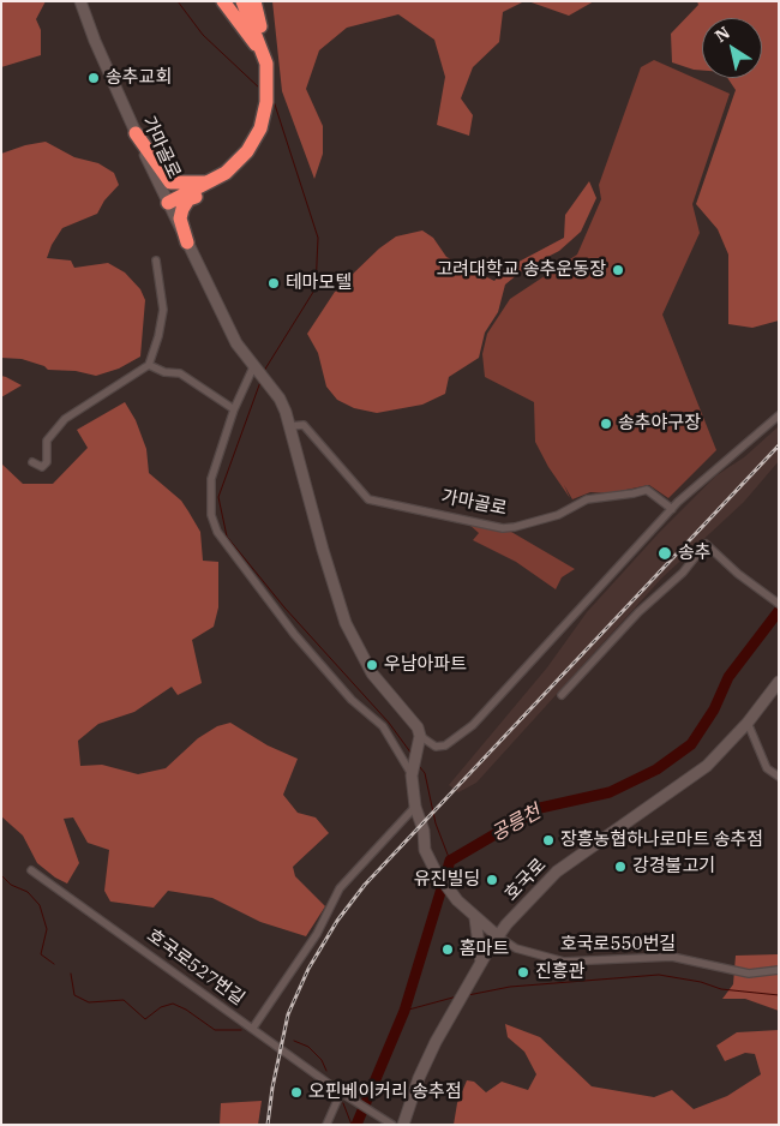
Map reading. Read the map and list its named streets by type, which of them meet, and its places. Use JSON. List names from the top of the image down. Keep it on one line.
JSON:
{"streets":{"main road":["가마골로","호국로"],"street":["호국로550번길","호국로527번길"]},"crossings":[["호국로","호국로550번길"]],"water":["공릉천"],"places":["송추교회","고려대학교 송추운동장","테마모텔","송추야구장","송추","우남아파트","장흥농협하나로마트 송추점","강경불고기","유진빌딩","홈마트","진흥관","오핀베이커리 송추점"],"north":"top left"}
